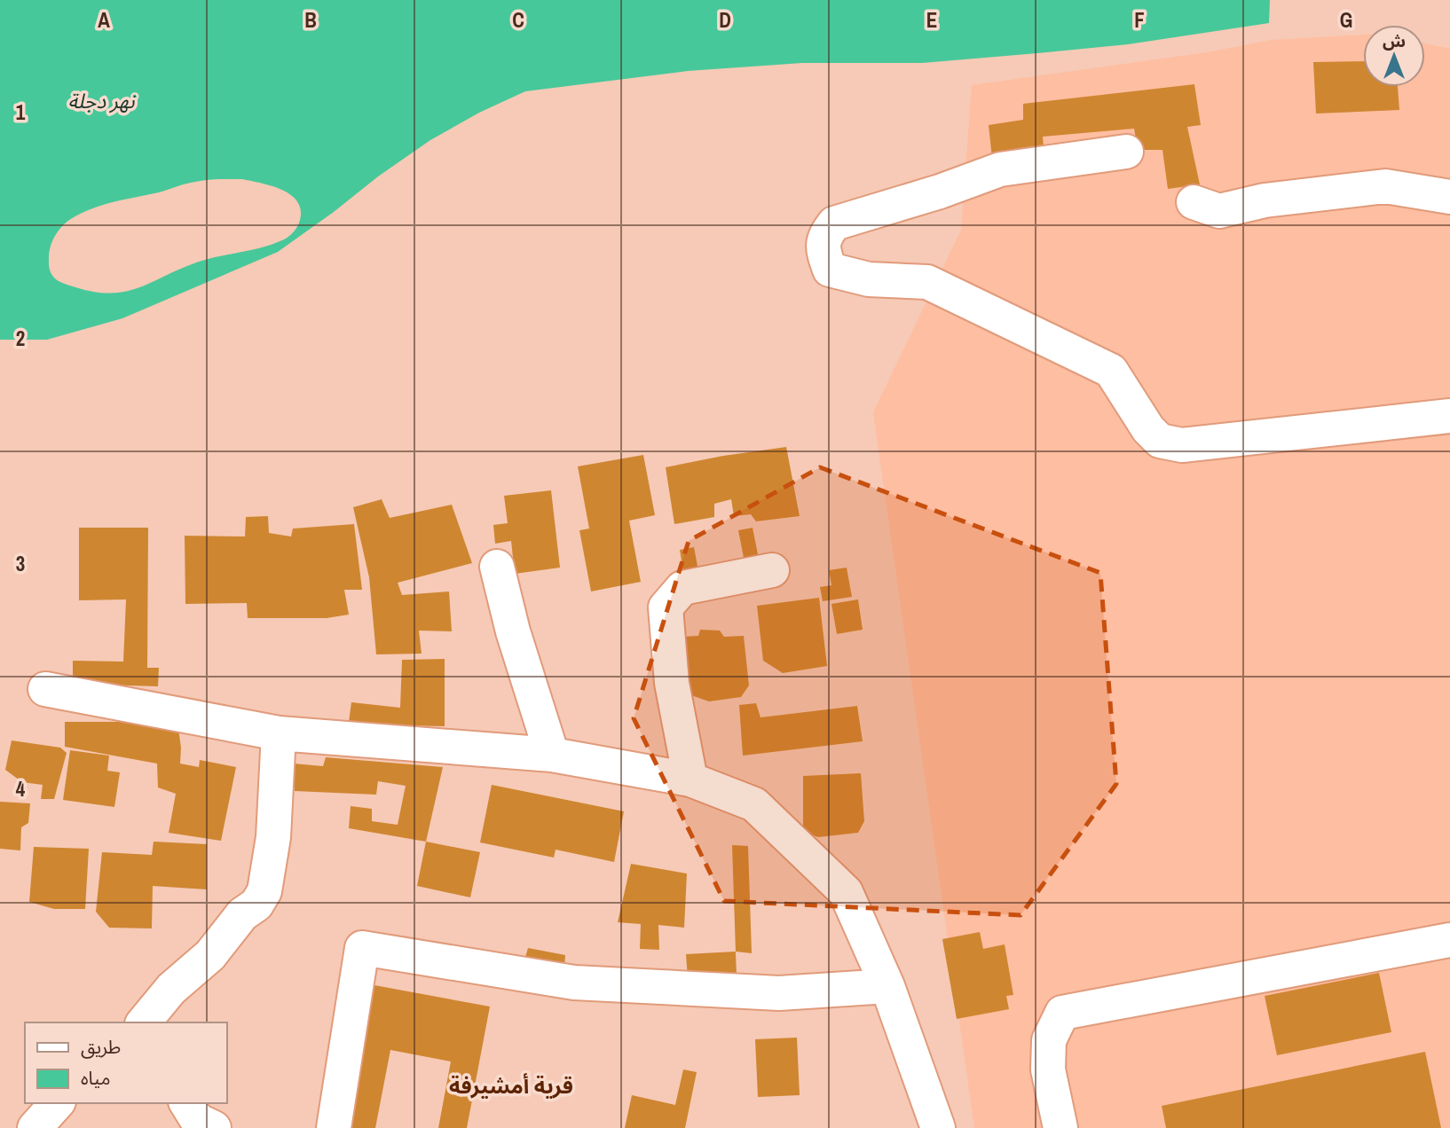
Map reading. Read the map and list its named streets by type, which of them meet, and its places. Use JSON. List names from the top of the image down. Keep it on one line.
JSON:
{"districts":["قرية أمشيرفة"],"water":["نهر دجلة"],"legend":["طريق","مياه"],"north":"top","grid":{"columns":["A","B","C","D","E","F","G"],"rows":["1","2","3","4"]}}
